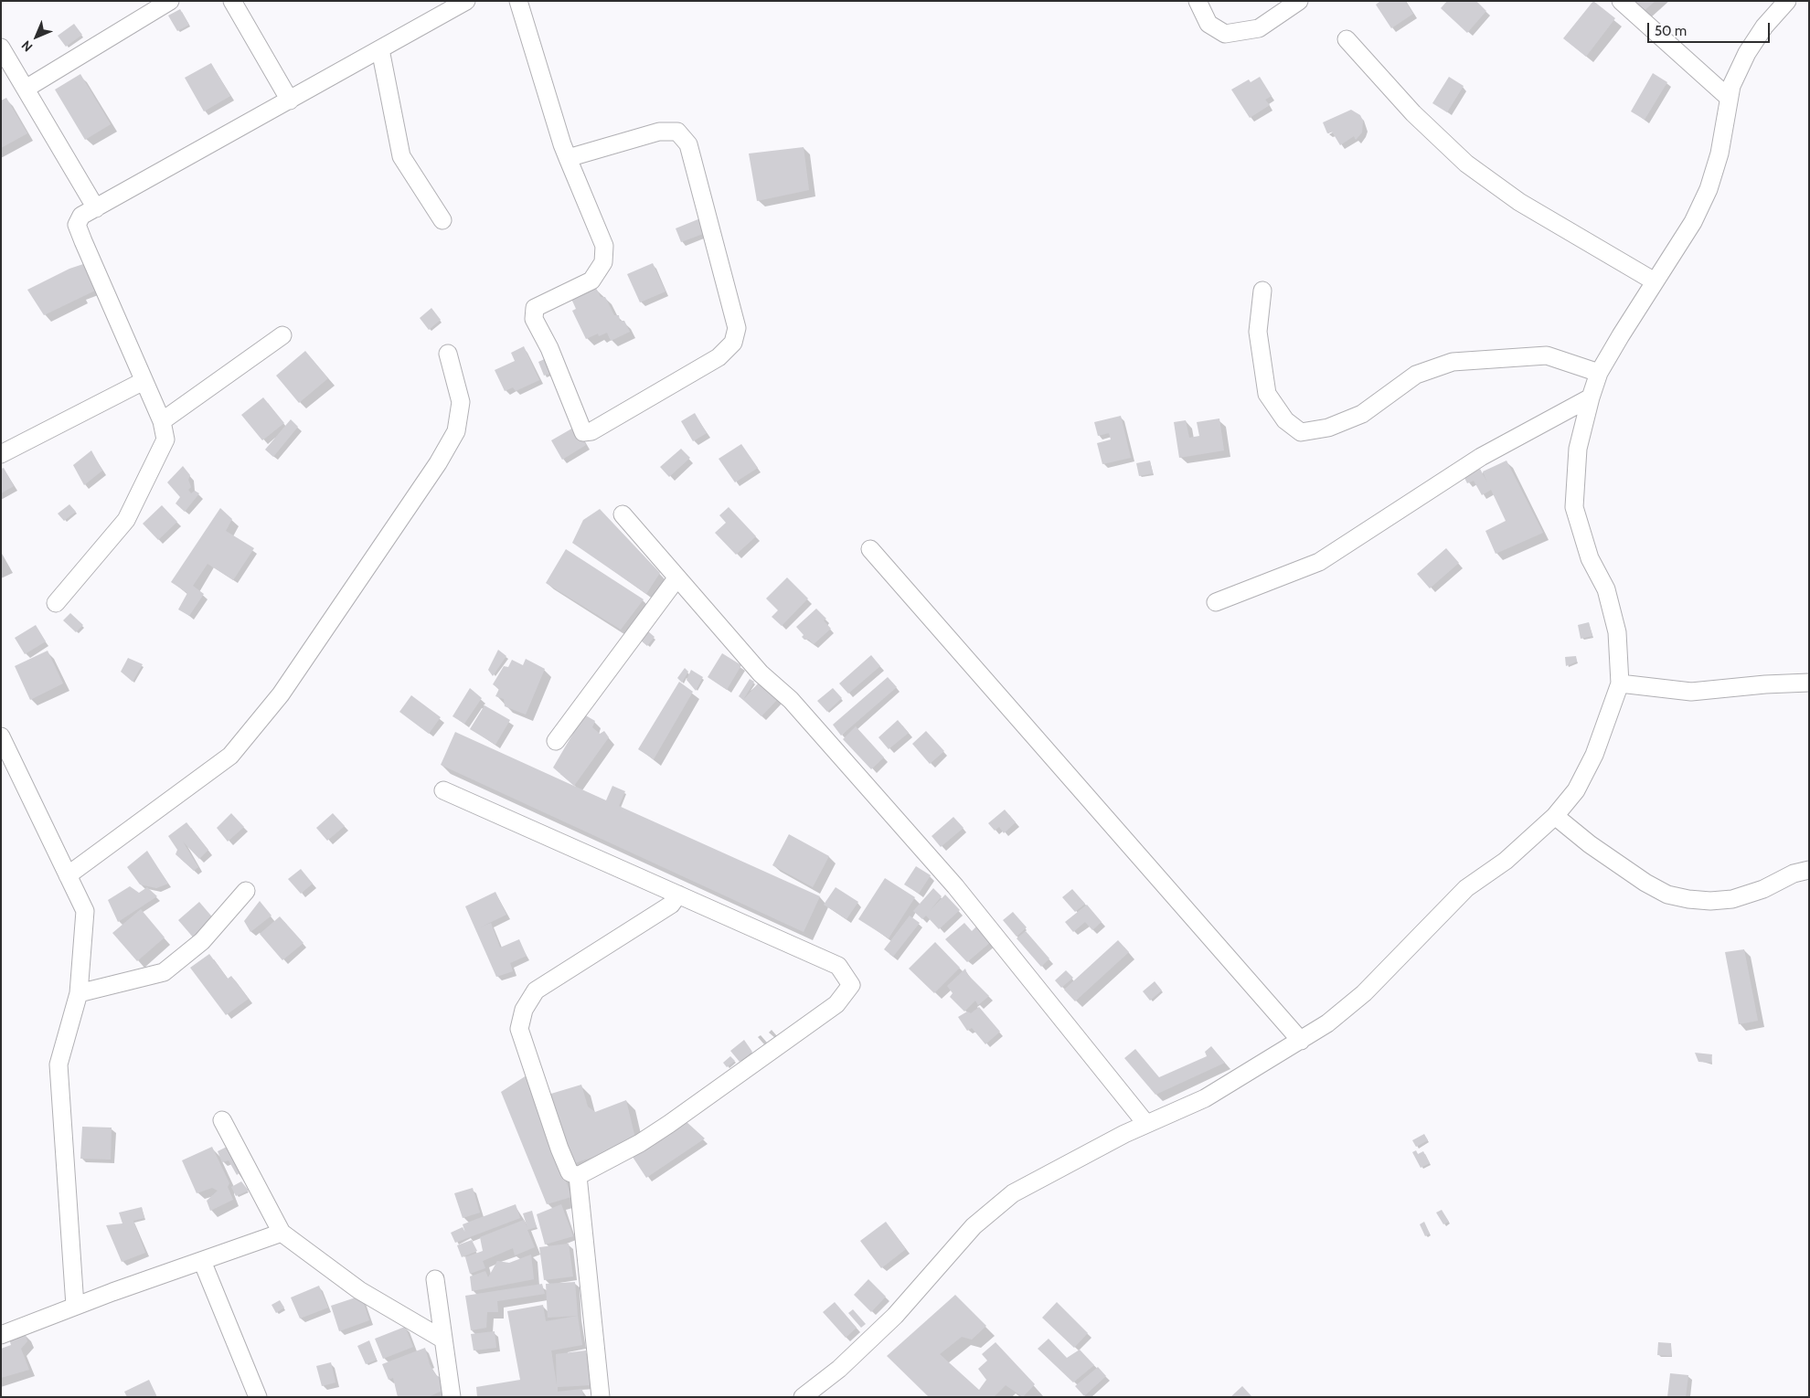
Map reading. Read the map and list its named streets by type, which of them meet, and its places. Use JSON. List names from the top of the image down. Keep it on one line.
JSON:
{"scale_bar":"50 m","north":"bottom left"}
